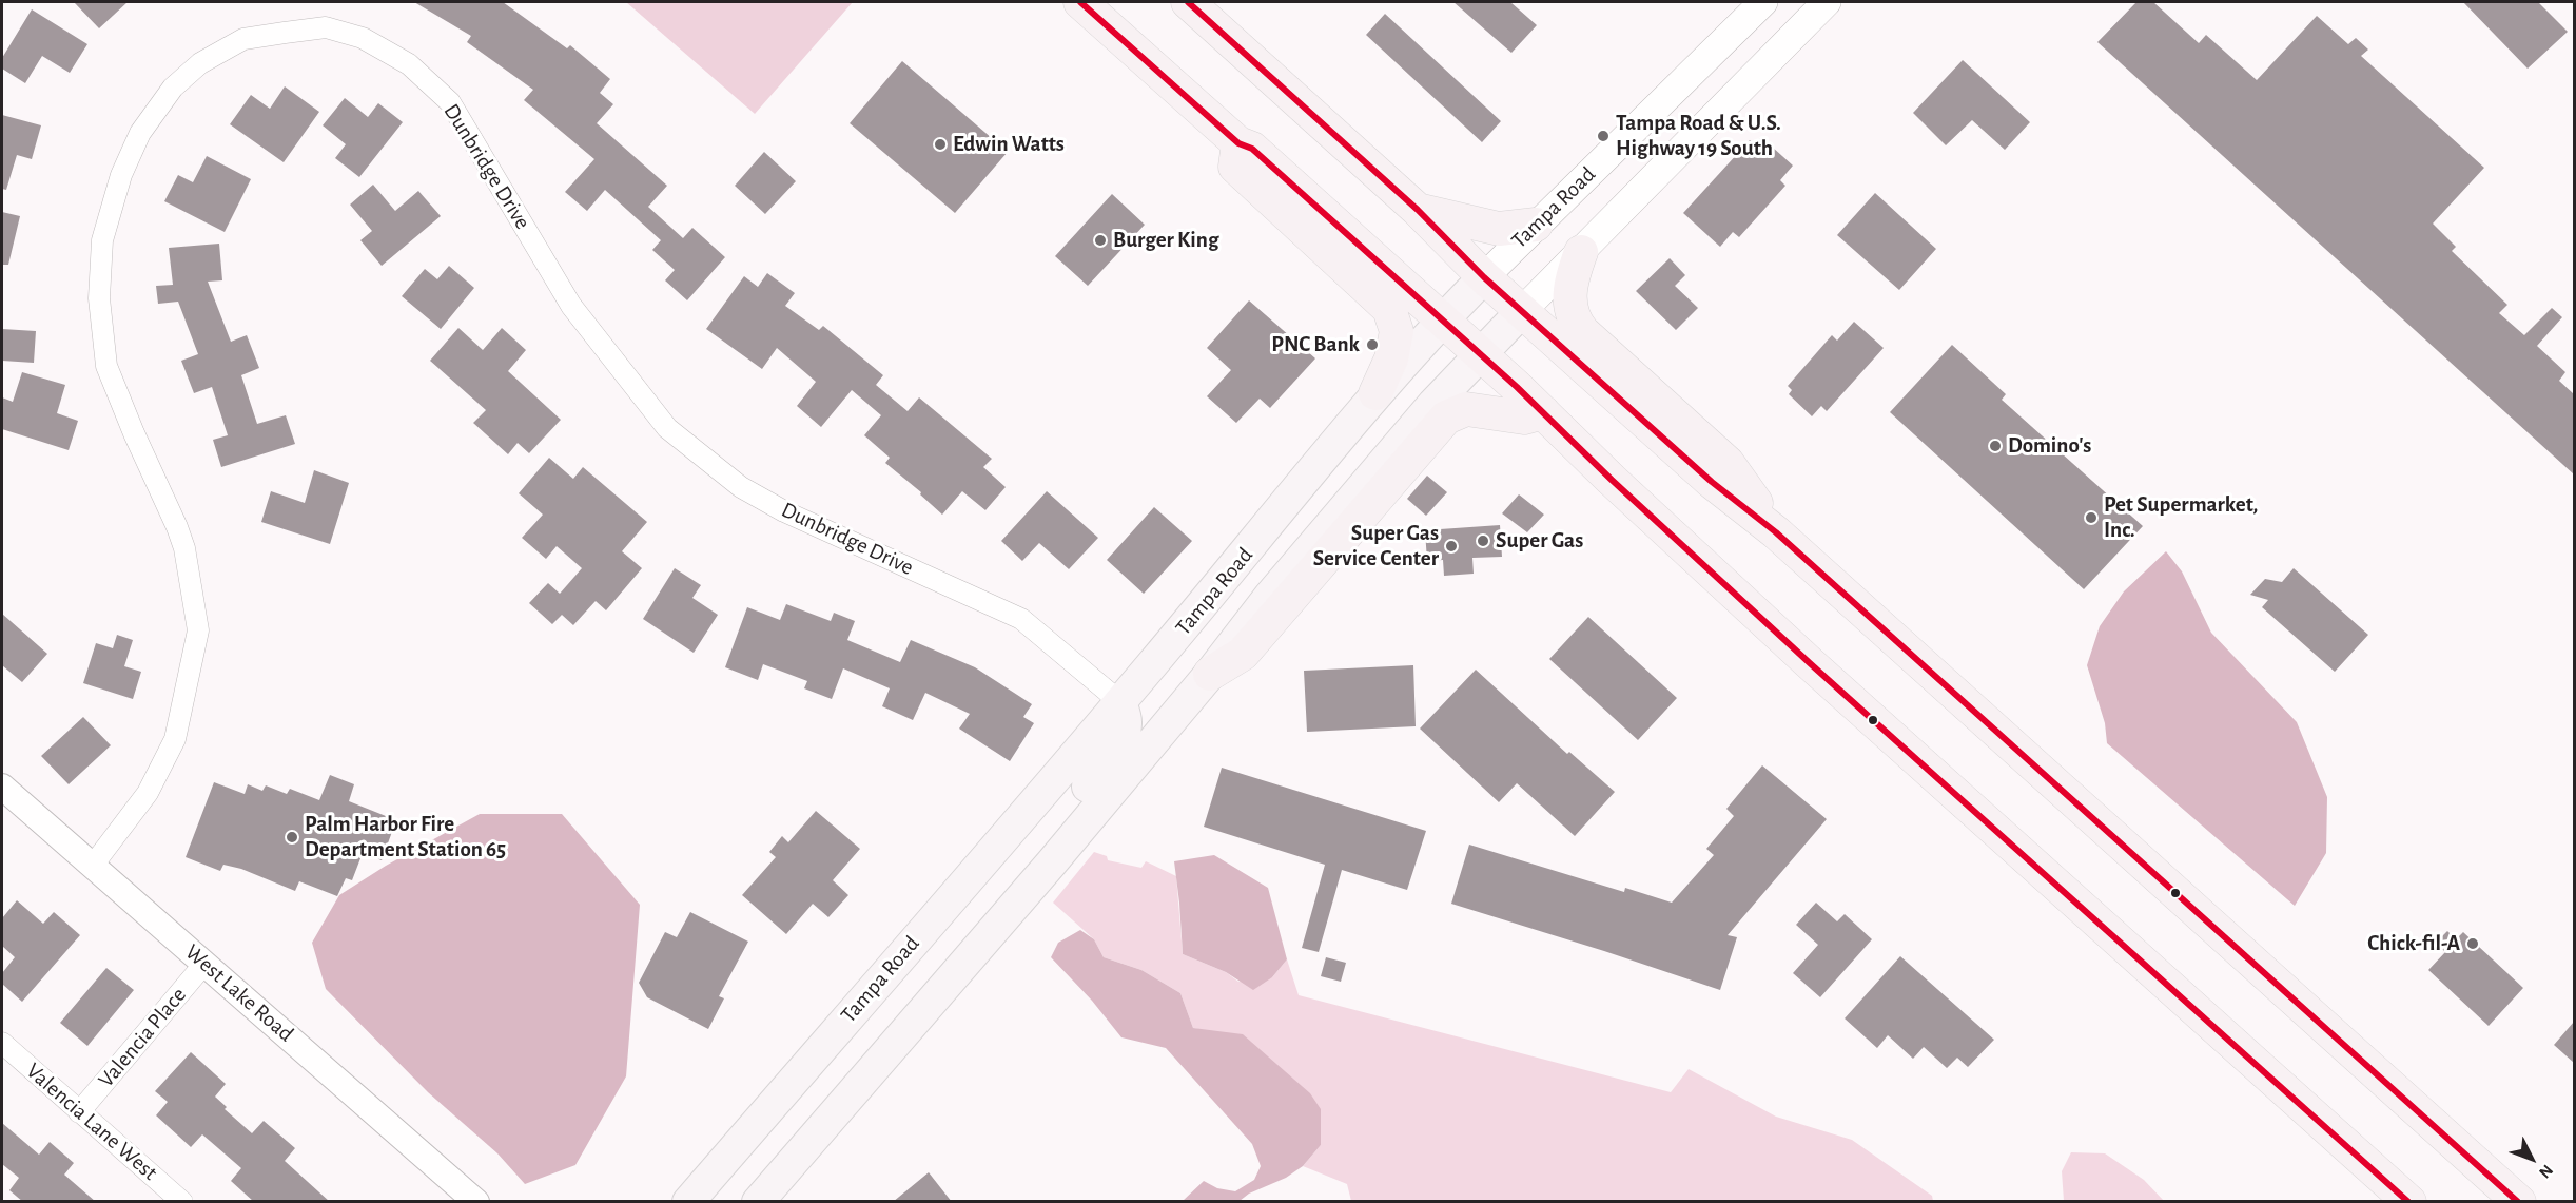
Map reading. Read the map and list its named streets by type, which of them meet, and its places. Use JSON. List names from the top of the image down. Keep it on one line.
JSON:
{"streets":{"main road":["Tampa Road"],"street":["Dunbridge Drive","West Lake Road","Valencia Place","Valencia Lane West"]},"crossings":[["Dunbridge Drive","Tampa Road"],["Dunbridge Drive","West Lake Road"],["West Lake Road","Valencia Place"],["Valencia Place","Valencia Lane West"]],"places":["Tampa Road & U.S. Highway 19 South","Edwin Watts","Burger King","PNC Bank","Domino's","Pet Supermarket, Inc.","Super Gas","Super Gas Service Center","Palm Harbor Fire Department Station 65","Chick-fil-A"],"north":"bottom right"}
